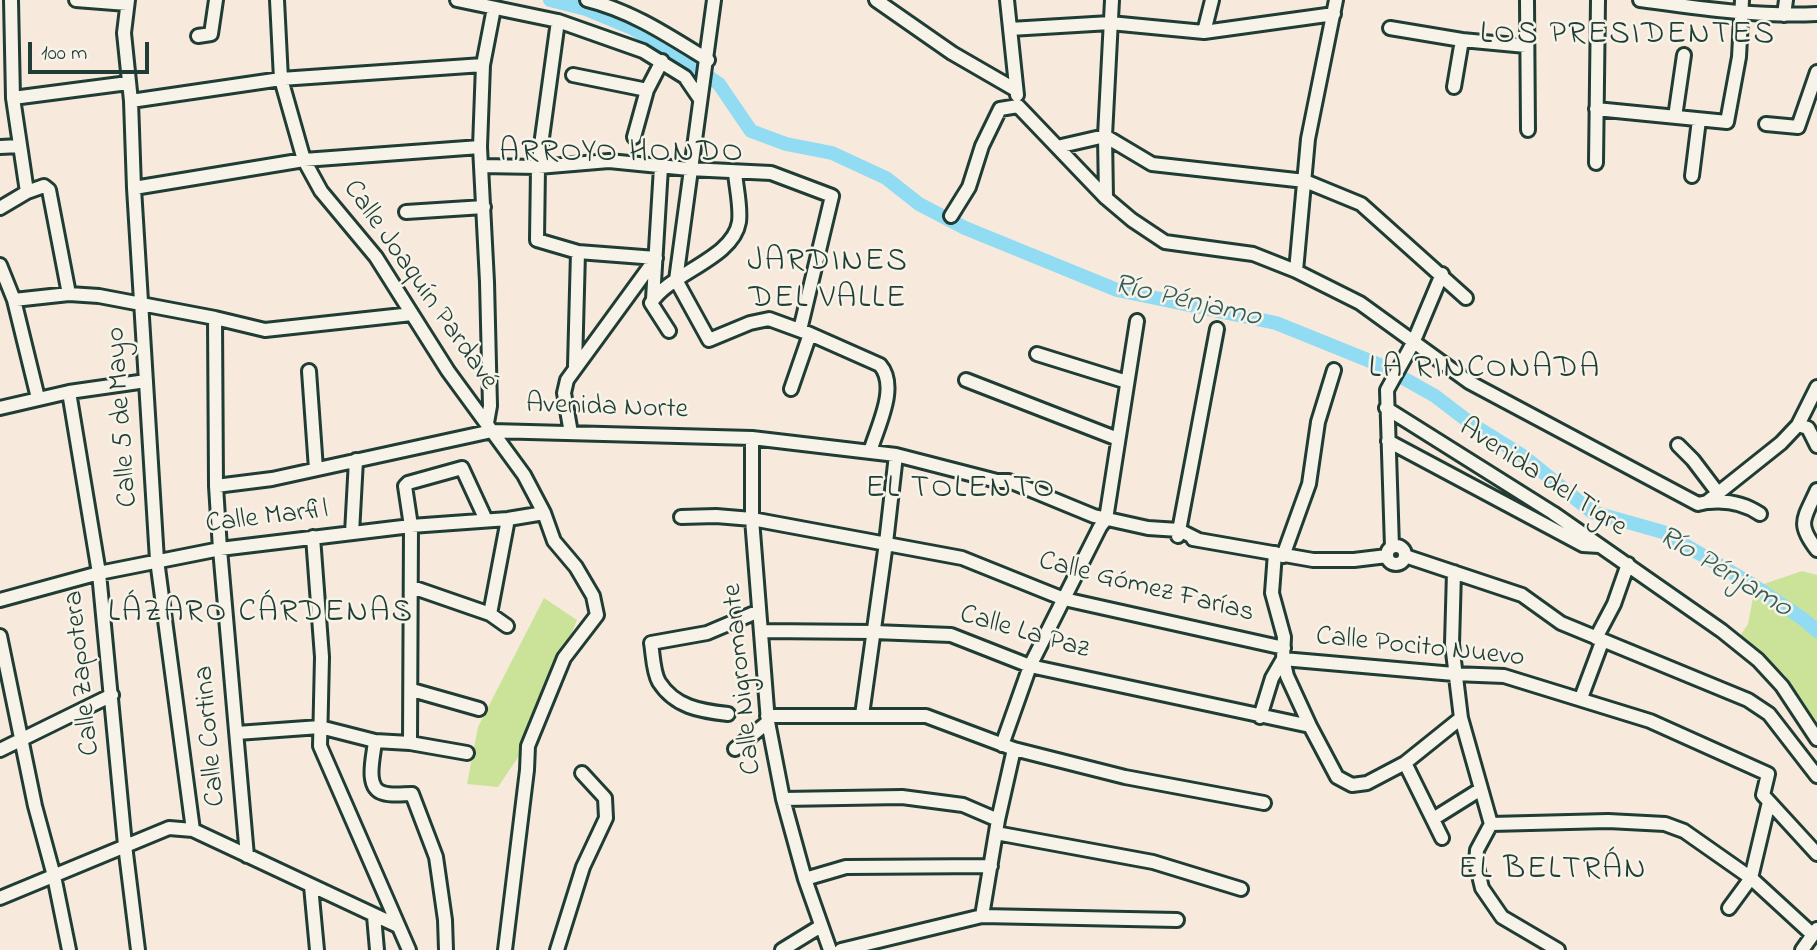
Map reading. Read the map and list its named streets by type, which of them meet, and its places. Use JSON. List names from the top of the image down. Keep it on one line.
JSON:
{"streets":{"street":["Calle Joaquín Pardavé","Avenida Norte","Calle 5 de Mayo","Avenida del Tigre","Calle Marfil","Calle Gómez Farías","Calle La Paz","Calle Pocito Nuevo","Calle Zapotera","Calle Nigromante","Calle Cortina"]},"crossings":[["Calle Joaquín Pardavé","Avenida Norte"],["Calle Joaquín Pardavé","Calle Marfil"],["Avenida Norte","Calle Nigromante"],["Avenida Norte","Calle Cortina"],["Calle 5 de Mayo","Calle Marfil"],["Calle Marfil","Calle Zapotera"],["Calle Marfil","Calle Cortina"],["Calle Gómez Farías","Calle Pocito Nuevo"],["Calle Gómez Farías","Calle Nigromante"],["Calle La Paz","Calle Nigromante"]],"districts":["LOS PRESIDENTES","ARROYO HONDO","JARDINES DEL VALLE","LA RINCONADA","EL TOLENTO","LÁZARO CÁRDENAS","EL BELTRÁN"],"water":["Río Pénjamo"],"scale_bar":"100 m"}
